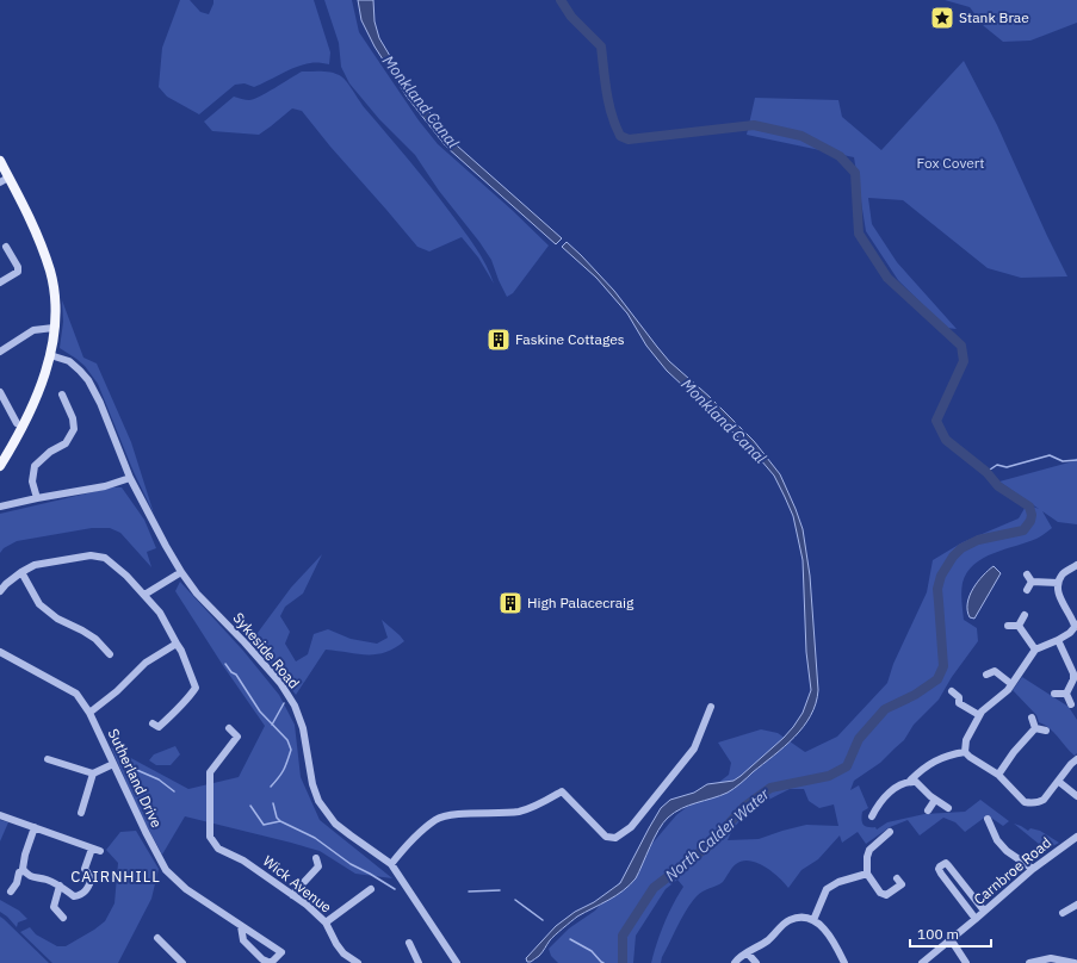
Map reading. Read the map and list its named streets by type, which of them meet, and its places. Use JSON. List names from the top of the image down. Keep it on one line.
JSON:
{"streets":{"street":["Sykeside Road","Sutherland Drive","Carnbroe Road","Wick Avenue"]},"districts":["CAIRNHILL"],"water":["Monkland Canal","North Calder Water"],"parks":["Fox Covert"],"places":{"place":["Stank Brae"],"building":["Faskine Cottages","High Palacecraig"]},"scale_bar":"100 m"}
